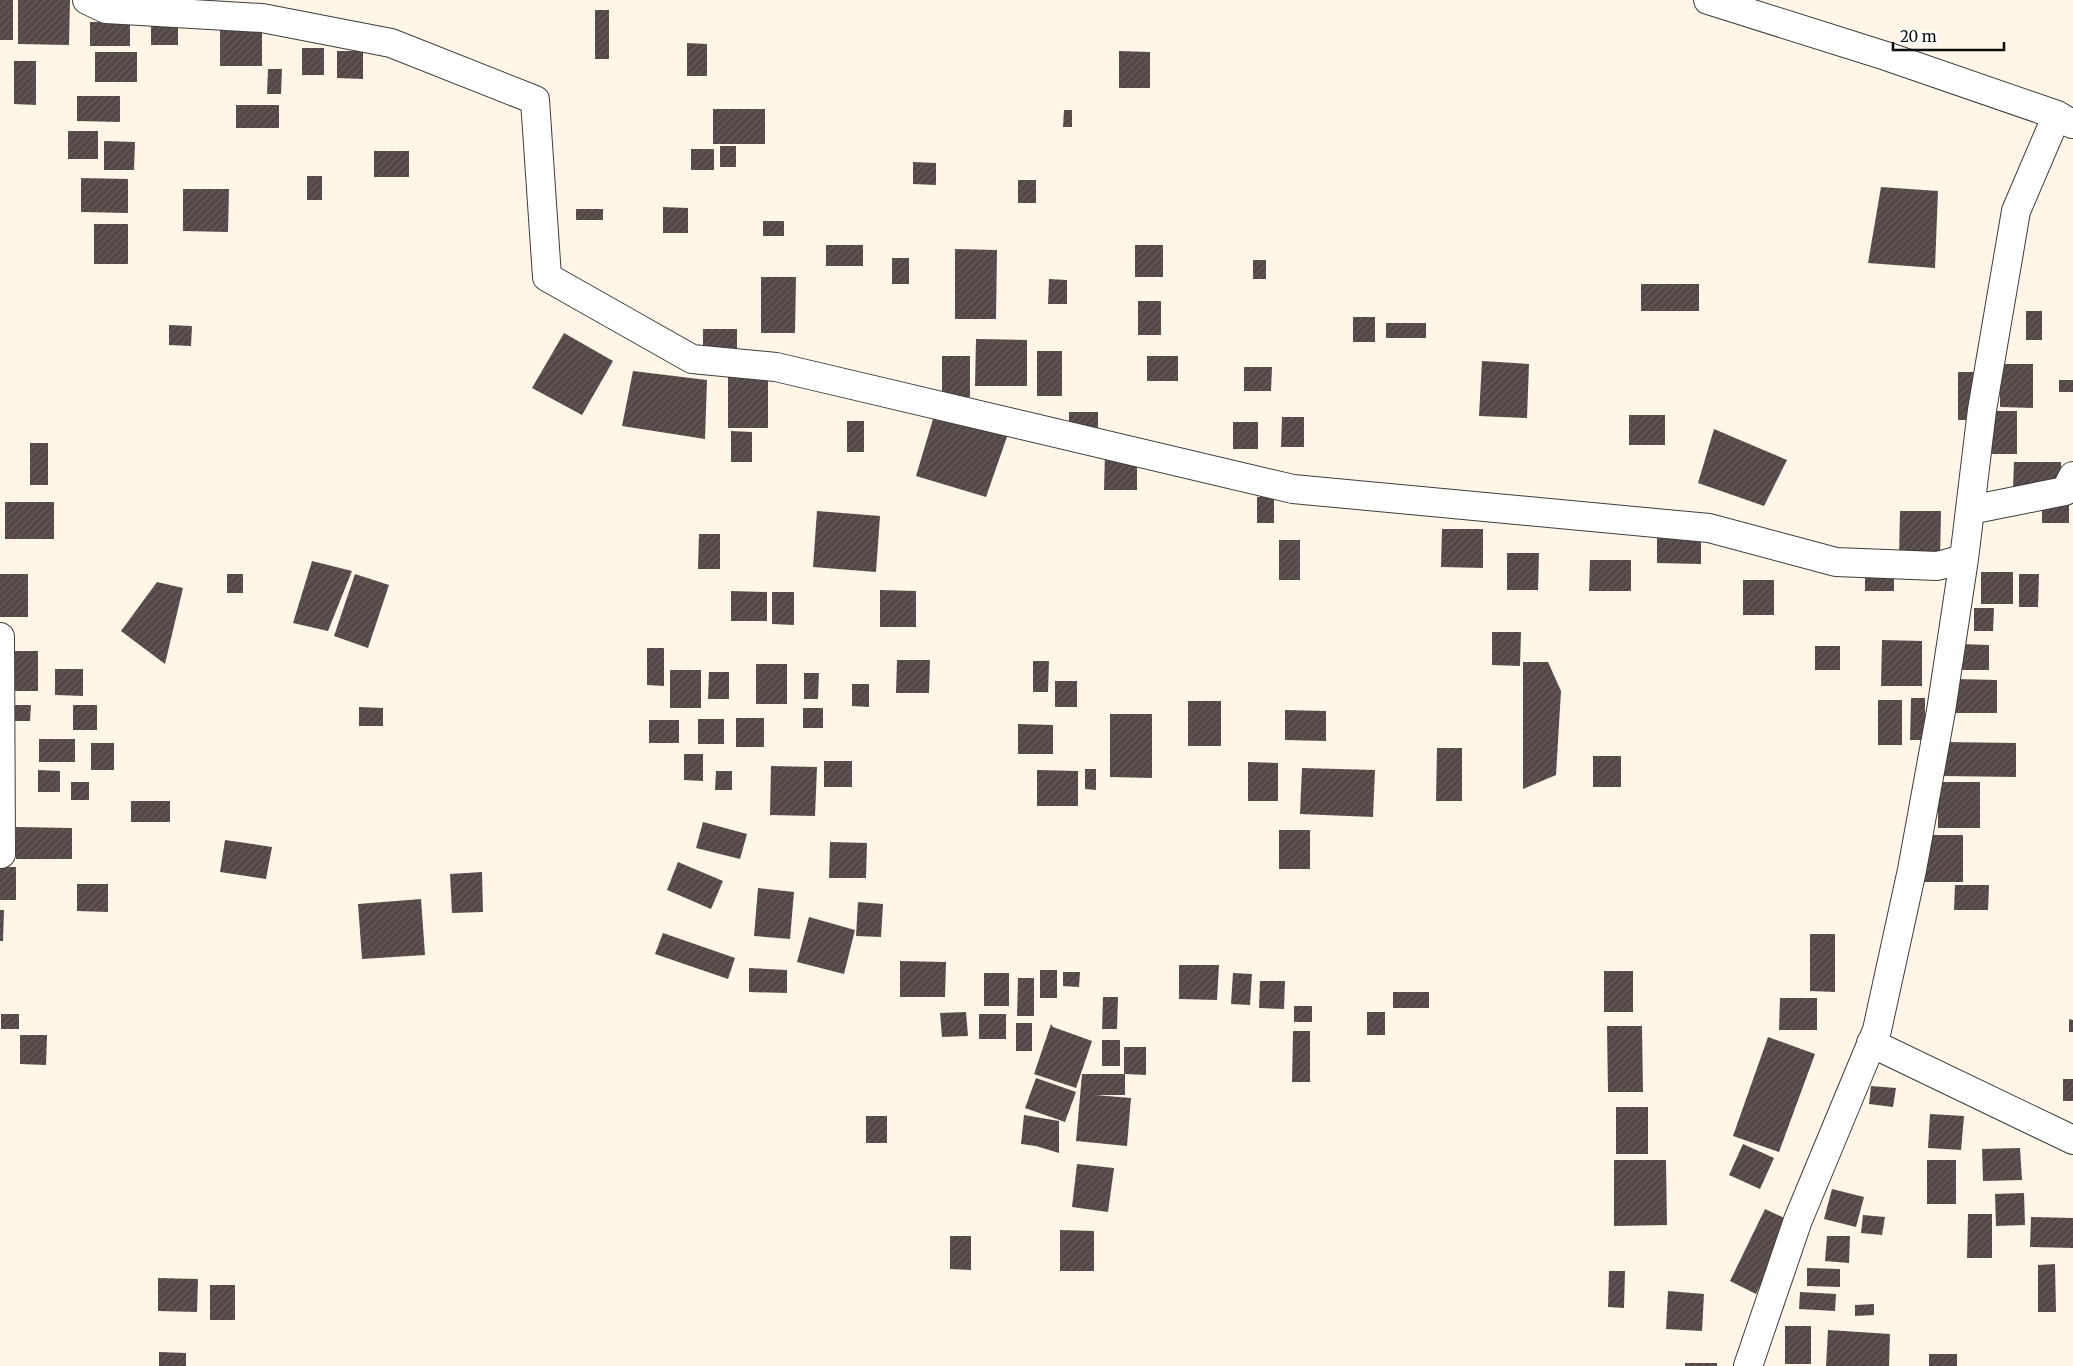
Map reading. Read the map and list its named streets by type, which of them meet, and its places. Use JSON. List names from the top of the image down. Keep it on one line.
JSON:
{"scale_bar":"20 m"}
